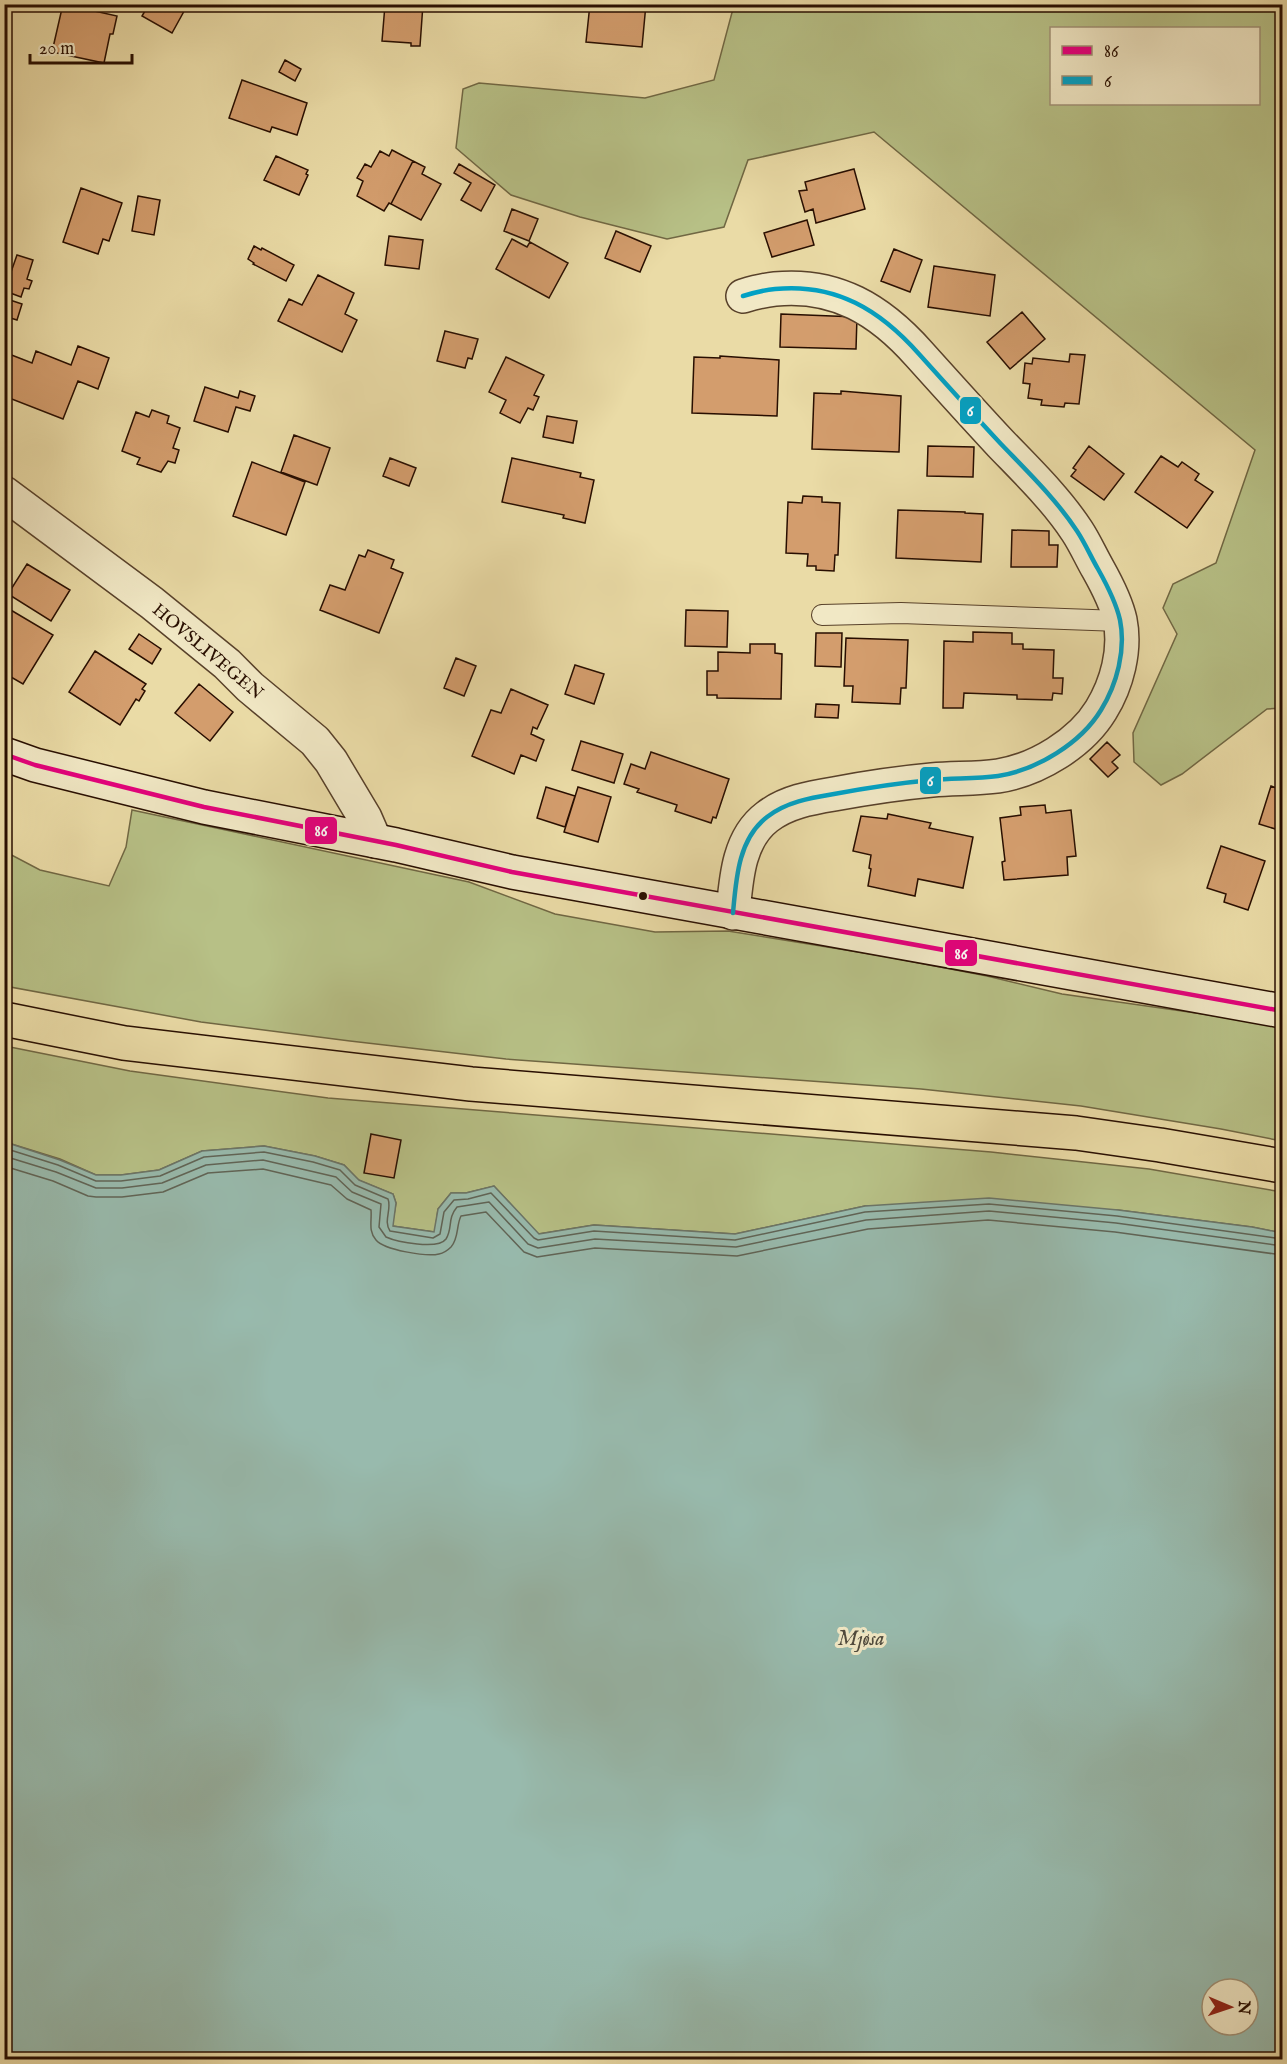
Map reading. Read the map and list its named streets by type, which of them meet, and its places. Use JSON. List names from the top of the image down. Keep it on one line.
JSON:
{"streets":{"street":["HOVSLIVEGEN"]},"water":["Mjøsa"],"lines":["transit line 6","transit line 86"],"legend":["86","6"],"scale_bar":"20 m","north":"right"}
